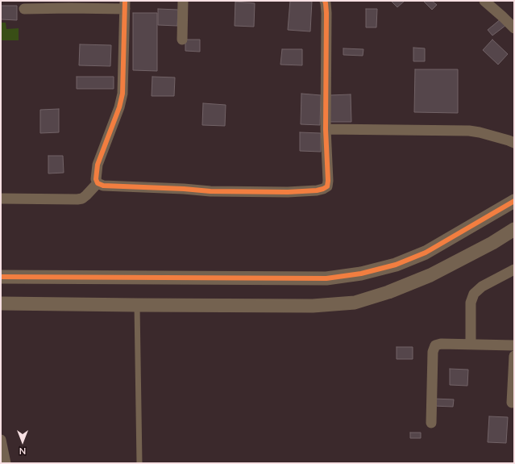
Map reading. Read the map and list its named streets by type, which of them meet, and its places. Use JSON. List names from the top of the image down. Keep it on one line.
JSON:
{"north":"bottom"}
